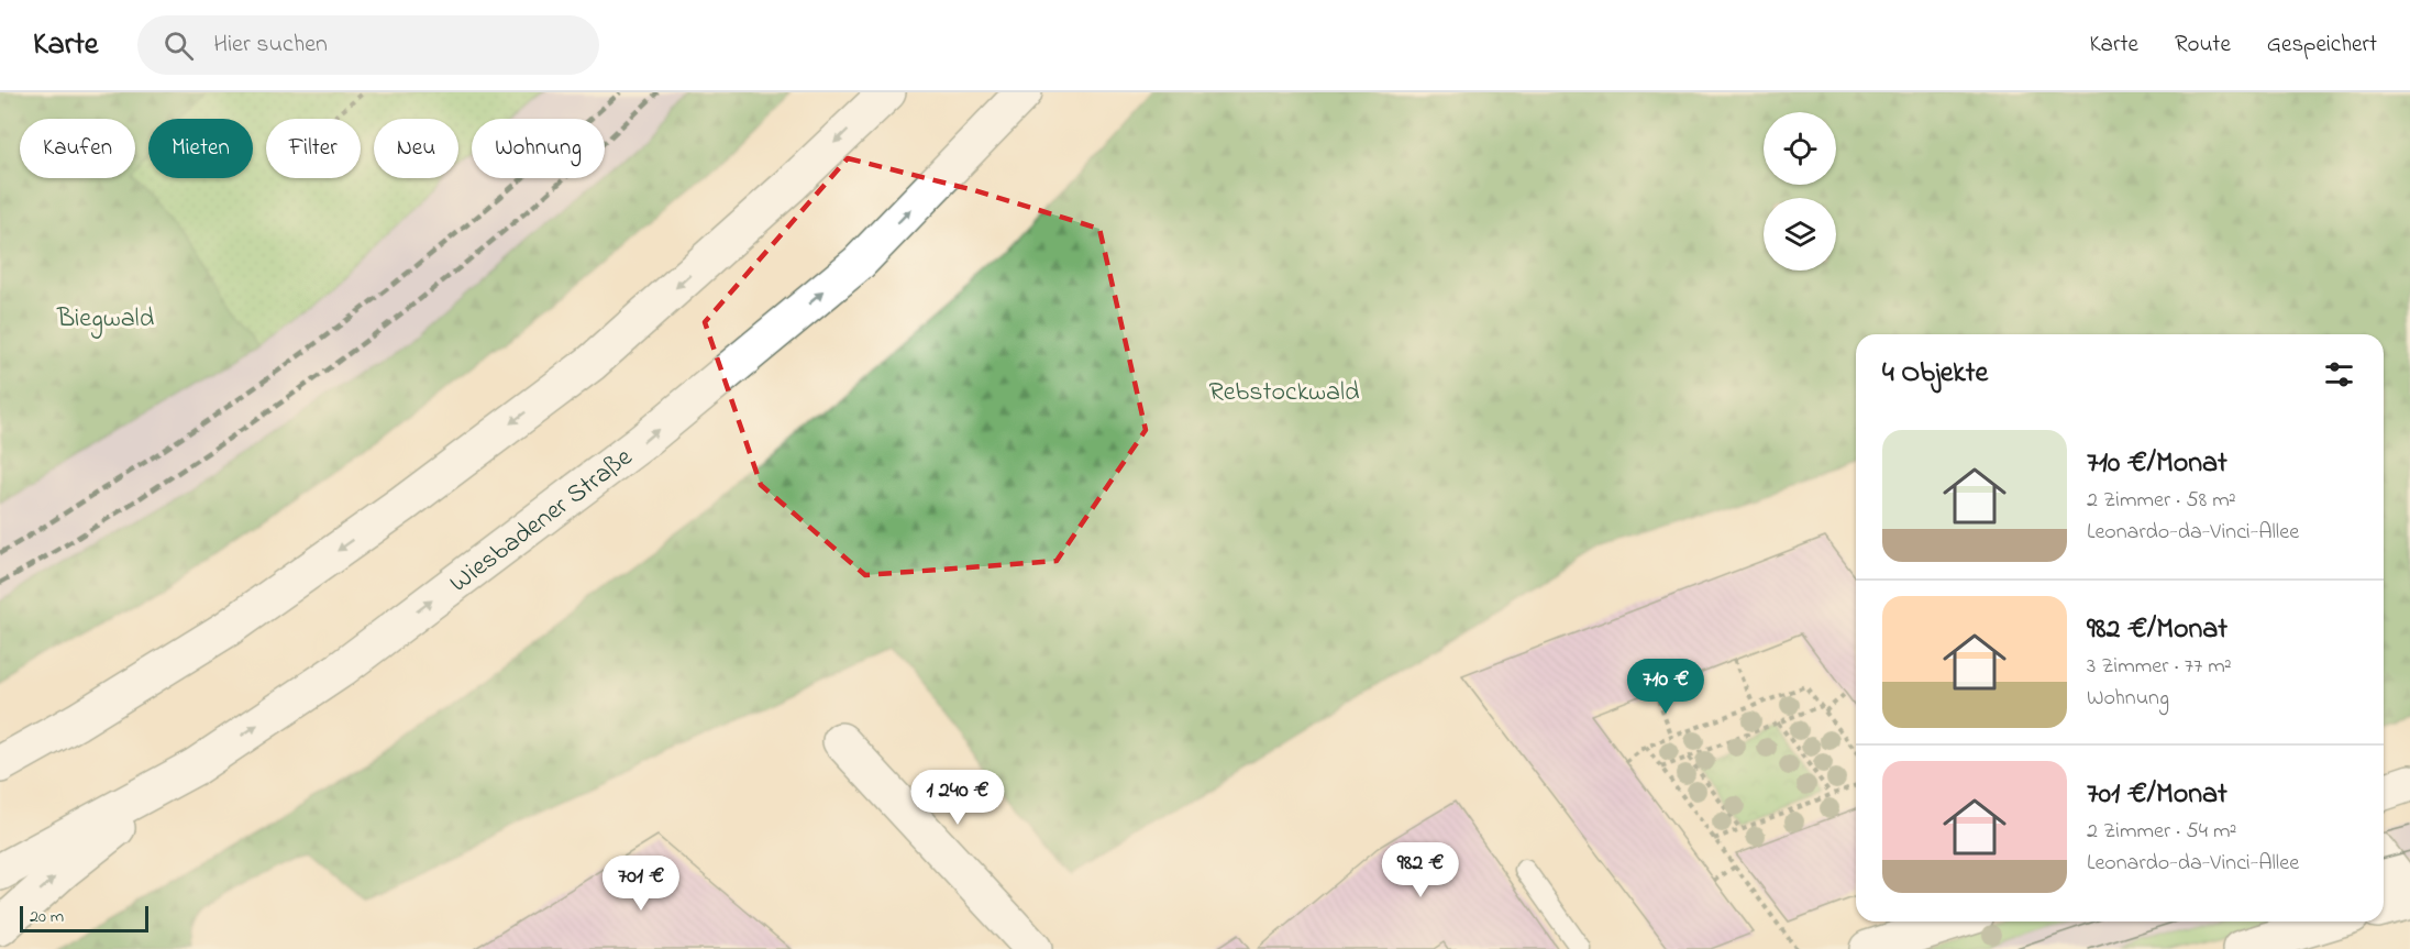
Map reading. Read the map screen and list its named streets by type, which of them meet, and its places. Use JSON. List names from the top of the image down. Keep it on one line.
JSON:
{"streets":{"main road":["Wiesbadener Straße"]},"parks":["Biegwald","Rebstockwald"],"scale_bar":"20 m","page":{"header":"Karte","search":"Hier suchen","nav":["Karte","Route","Gespeichert"],"chip":["Kaufen","Mieten","Filter","Neu","Wohnung"],"heading":"4 Objekte","list":[{"name":"710 €/Monat","note":"2 Zimmer · 58 m² · Leonardo-da-Vinci-Allee"},{"name":"982 €/Monat","note":"3 Zimmer · 77 m² · Wohnung"},{"name":"701 €/Monat","note":"2 Zimmer · 54 m² · Leonardo-da-Vinci-Allee"}],"price":["710 €","1 240 €","982 €","701 €"],"scale":"20 m"}}
